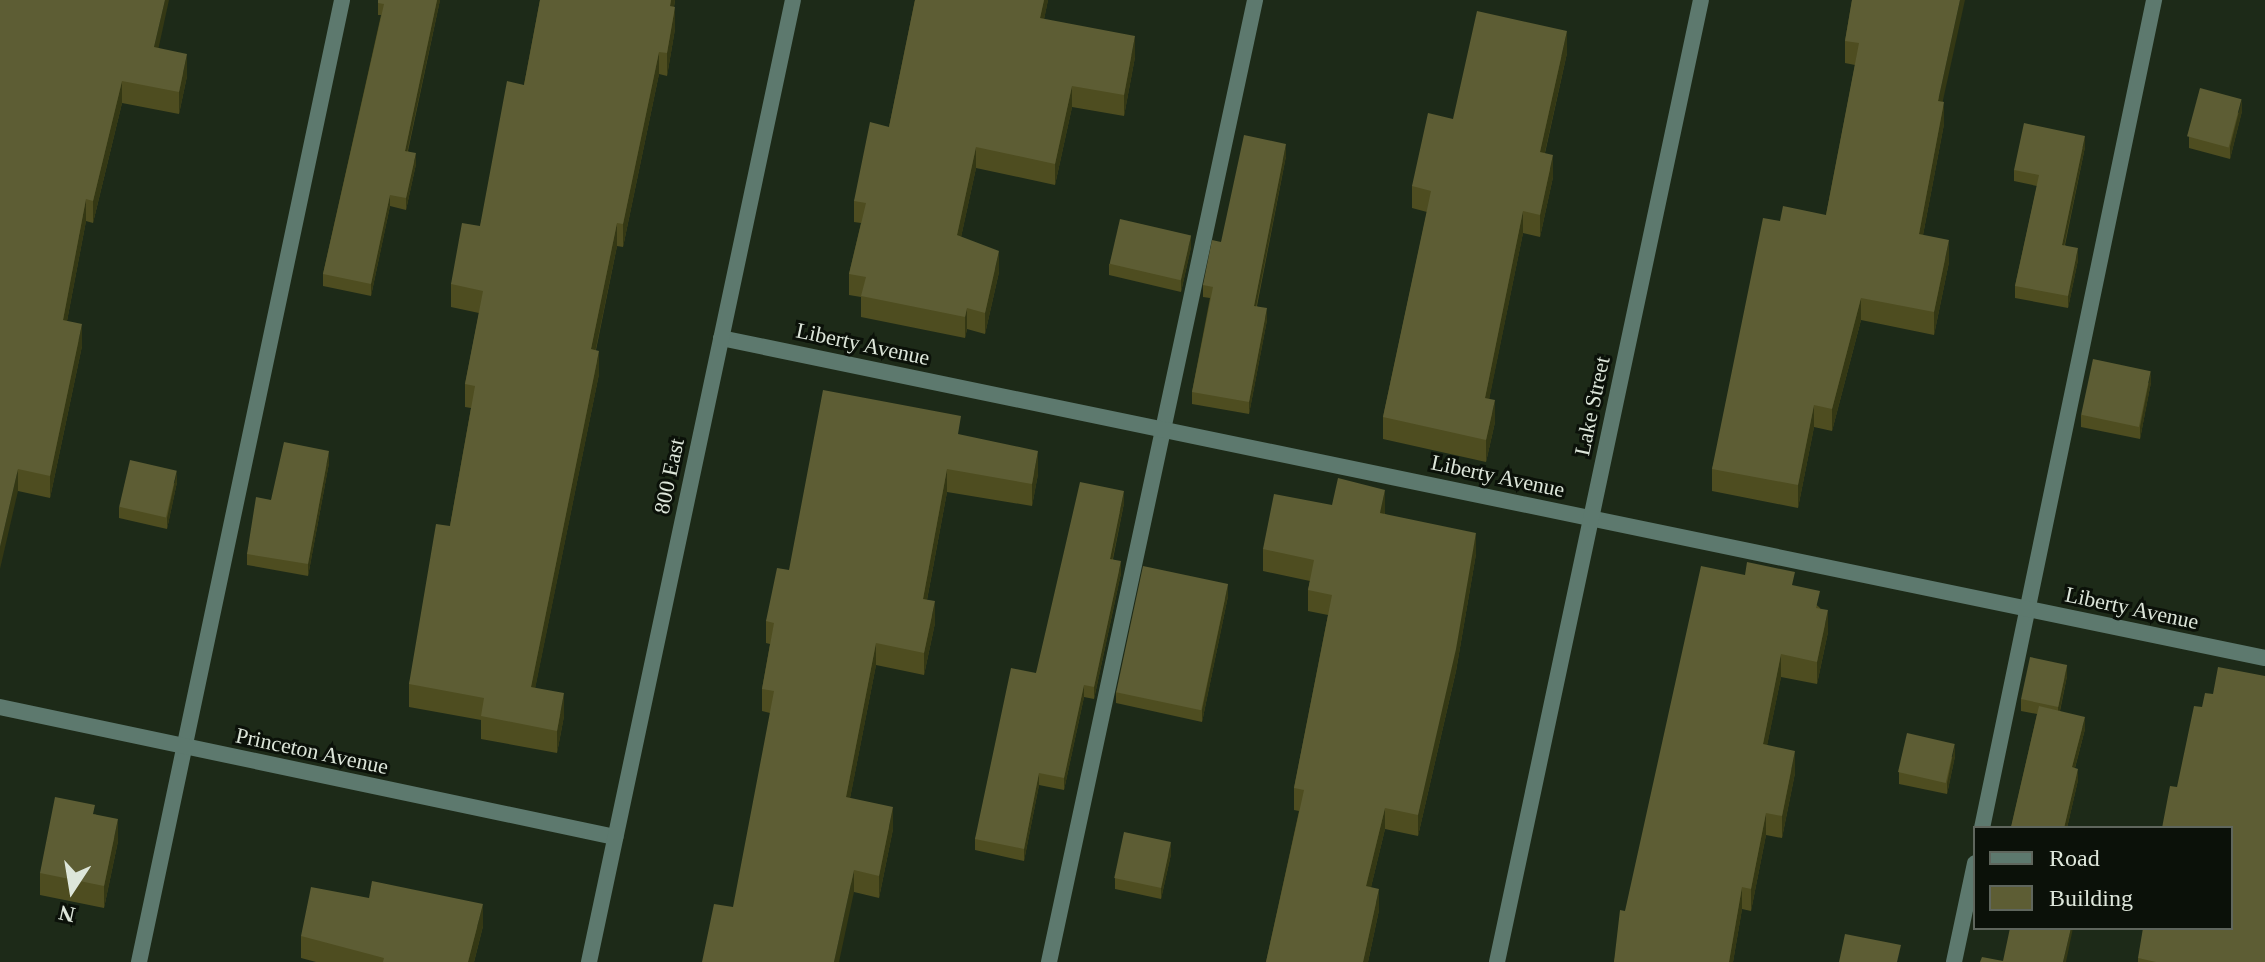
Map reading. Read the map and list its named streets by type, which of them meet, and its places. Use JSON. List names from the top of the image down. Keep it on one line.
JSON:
{"streets":{"street":["Liberty Avenue","Lake Street","800 East","Princeton Avenue"]},"crossings":[["Liberty Avenue","Lake Street"],["Liberty Avenue","800 East"],["800 East","Princeton Avenue"]],"legend":["Road","Building"],"north":"bottom"}
